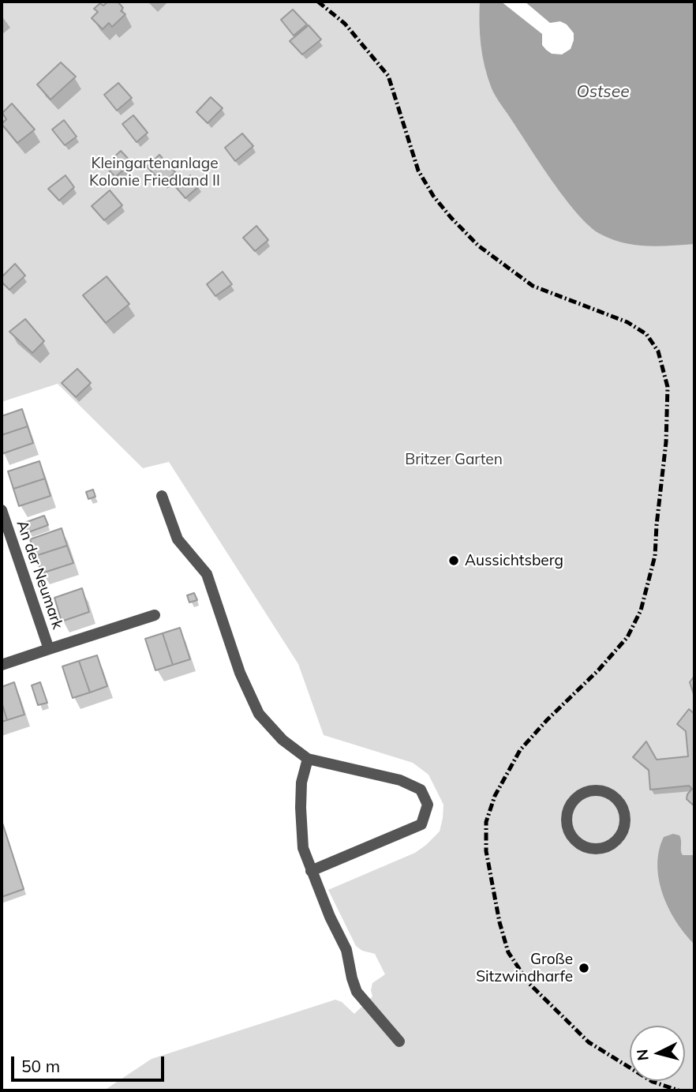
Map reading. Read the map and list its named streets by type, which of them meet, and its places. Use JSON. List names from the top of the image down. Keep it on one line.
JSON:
{"streets":{"lane":["An der Neumark"]},"water":["Ostsee"],"parks":["Kleingartenanlage Kolonie Friedland II","Britzer Garten"],"places":["Aussichtsberg","Große Sitzwindharfe"],"scale_bar":"50 m","north":"left"}
